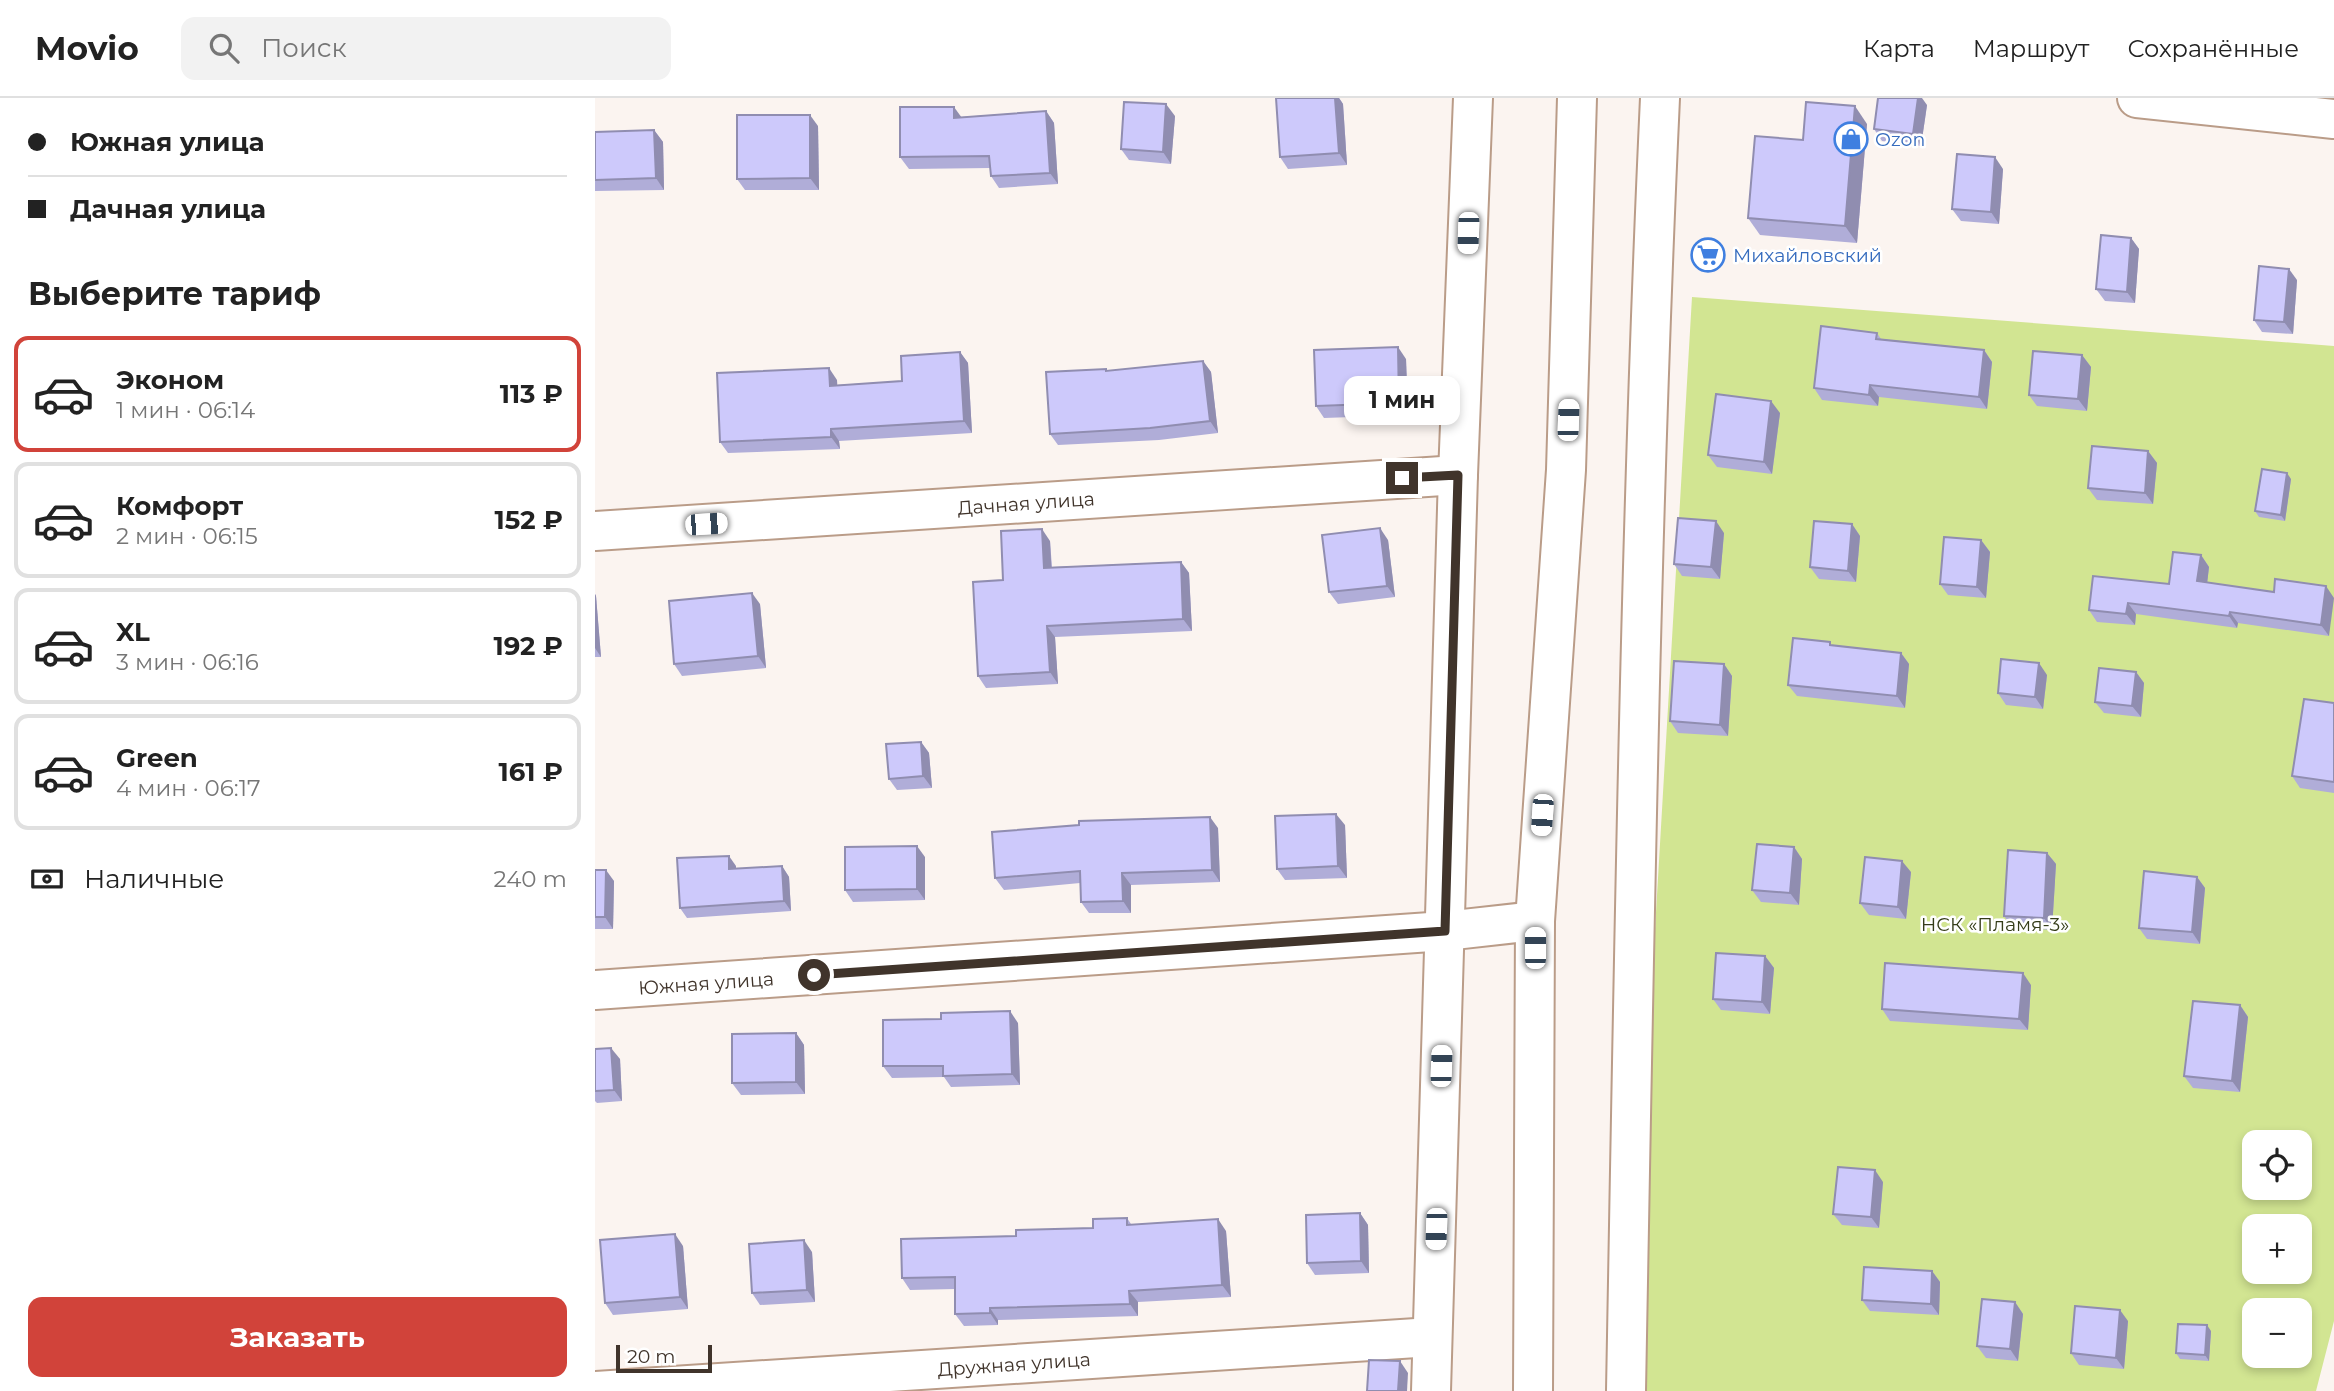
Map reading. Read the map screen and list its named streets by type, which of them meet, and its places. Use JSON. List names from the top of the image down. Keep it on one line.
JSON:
{"streets":{"street":["Дачная улица","Южная улица","Дружная улица"]},"parks":["НСК «Пламя-3»"],"places":{"shop":["Ozon"],"supermarket":["Михайловский"]},"scale_bar":"20 m","page":{"header":"Movio","search":"Поиск","nav":["Карта","Маршрут","Сохранённые"],"banner":["Южная улица","Дачная улица"],"heading":"Выберите тариф","list":[{"name":"Эконом","note":"1 мин · 06:14","value":"113 ₽"},{"name":"Комфорт","note":"2 мин · 06:15","value":"152 ₽"},{"name":"XL","note":"3 мин · 06:16","value":"192 ₽"},{"name":"Green","note":"4 мин · 06:17","value":"161 ₽"}],"bubble":"1 мин","pay":["Наличные","240 m"],"map_buttons":["+","−"],"buttons":"Заказать","scale":"20 m"}}
